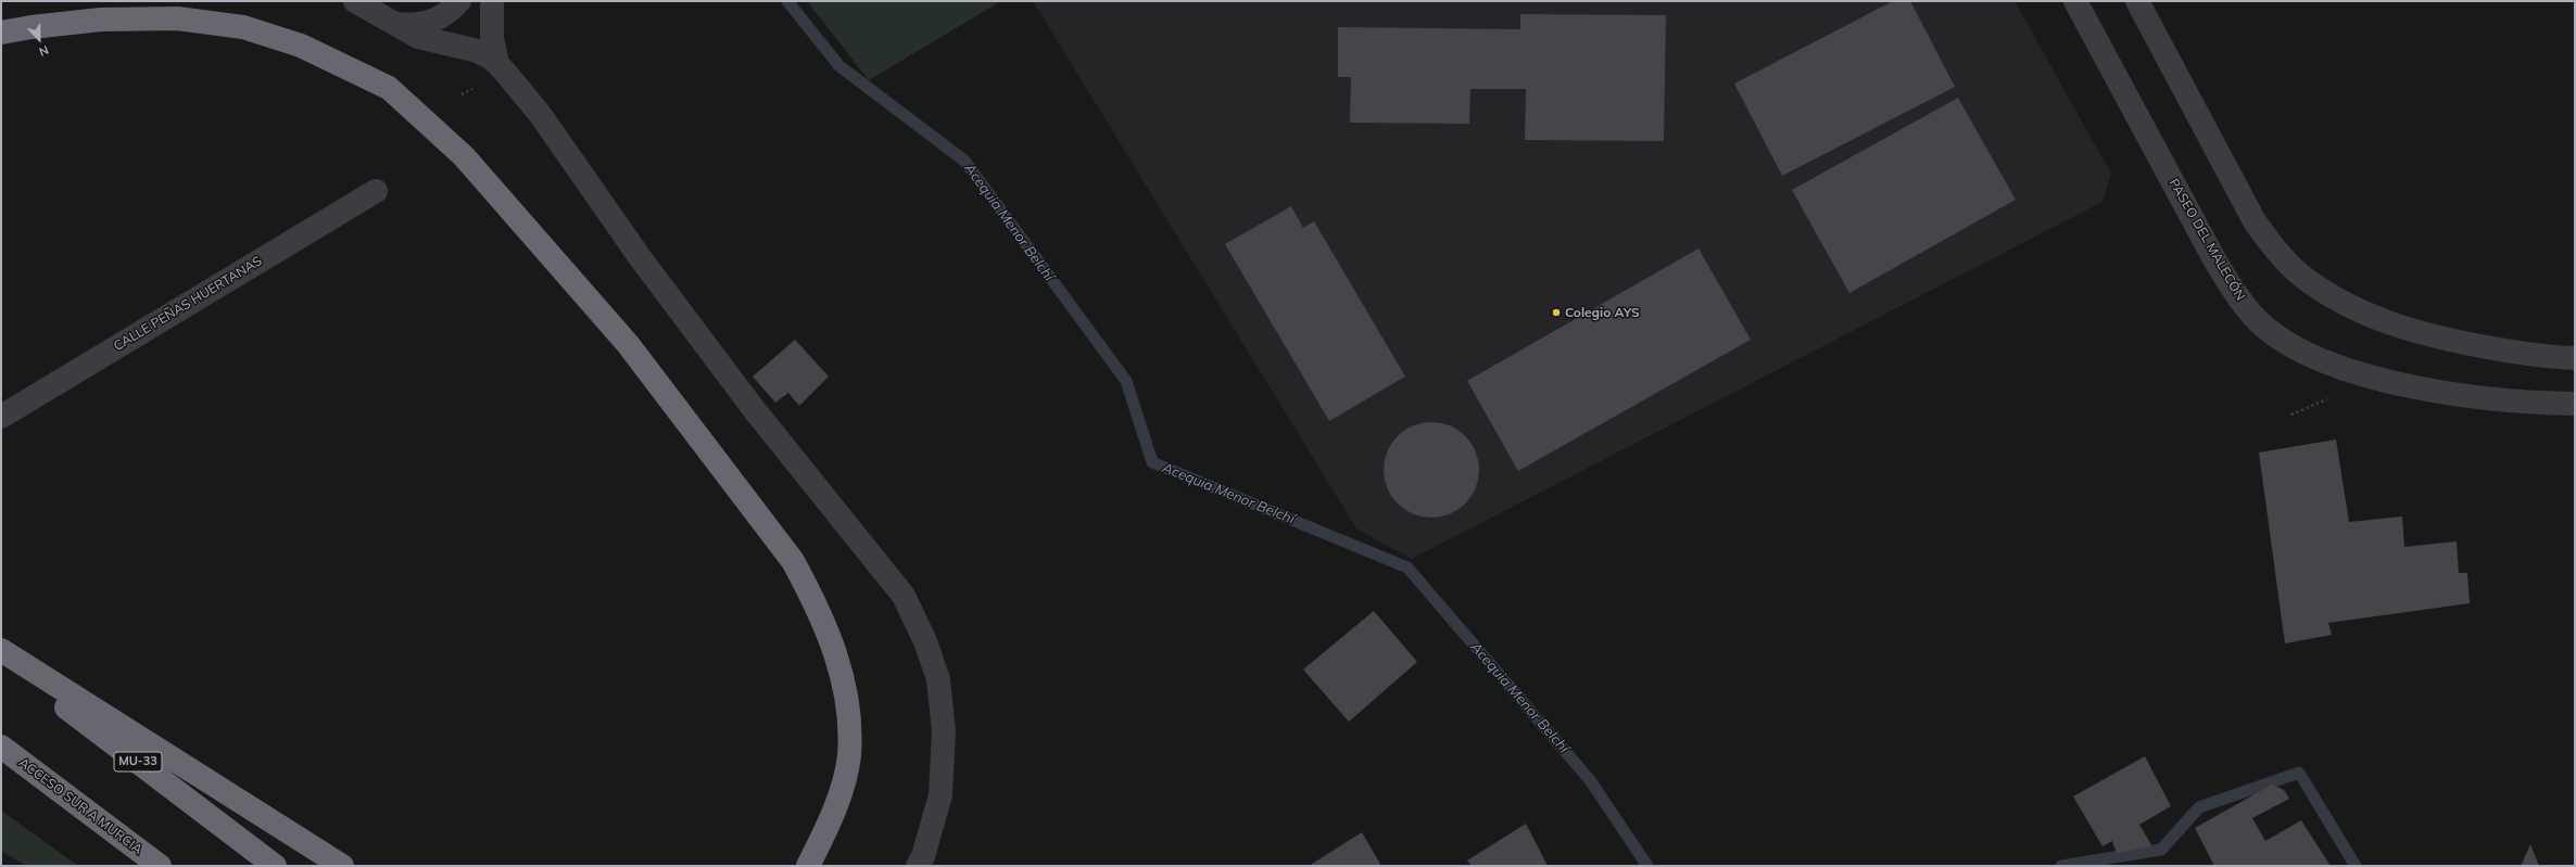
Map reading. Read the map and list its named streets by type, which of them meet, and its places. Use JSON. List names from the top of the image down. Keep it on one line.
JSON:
{"streets":{"highway":["MU-33","ACCESO SUR A MURCIA"],"street":["PASEO DEL MALECÓN","CALLE PEÑAS HUERTANAS"]},"water":["Acequia Menor Belchí"],"places":["Colegio AYS"],"north":"bottom"}
